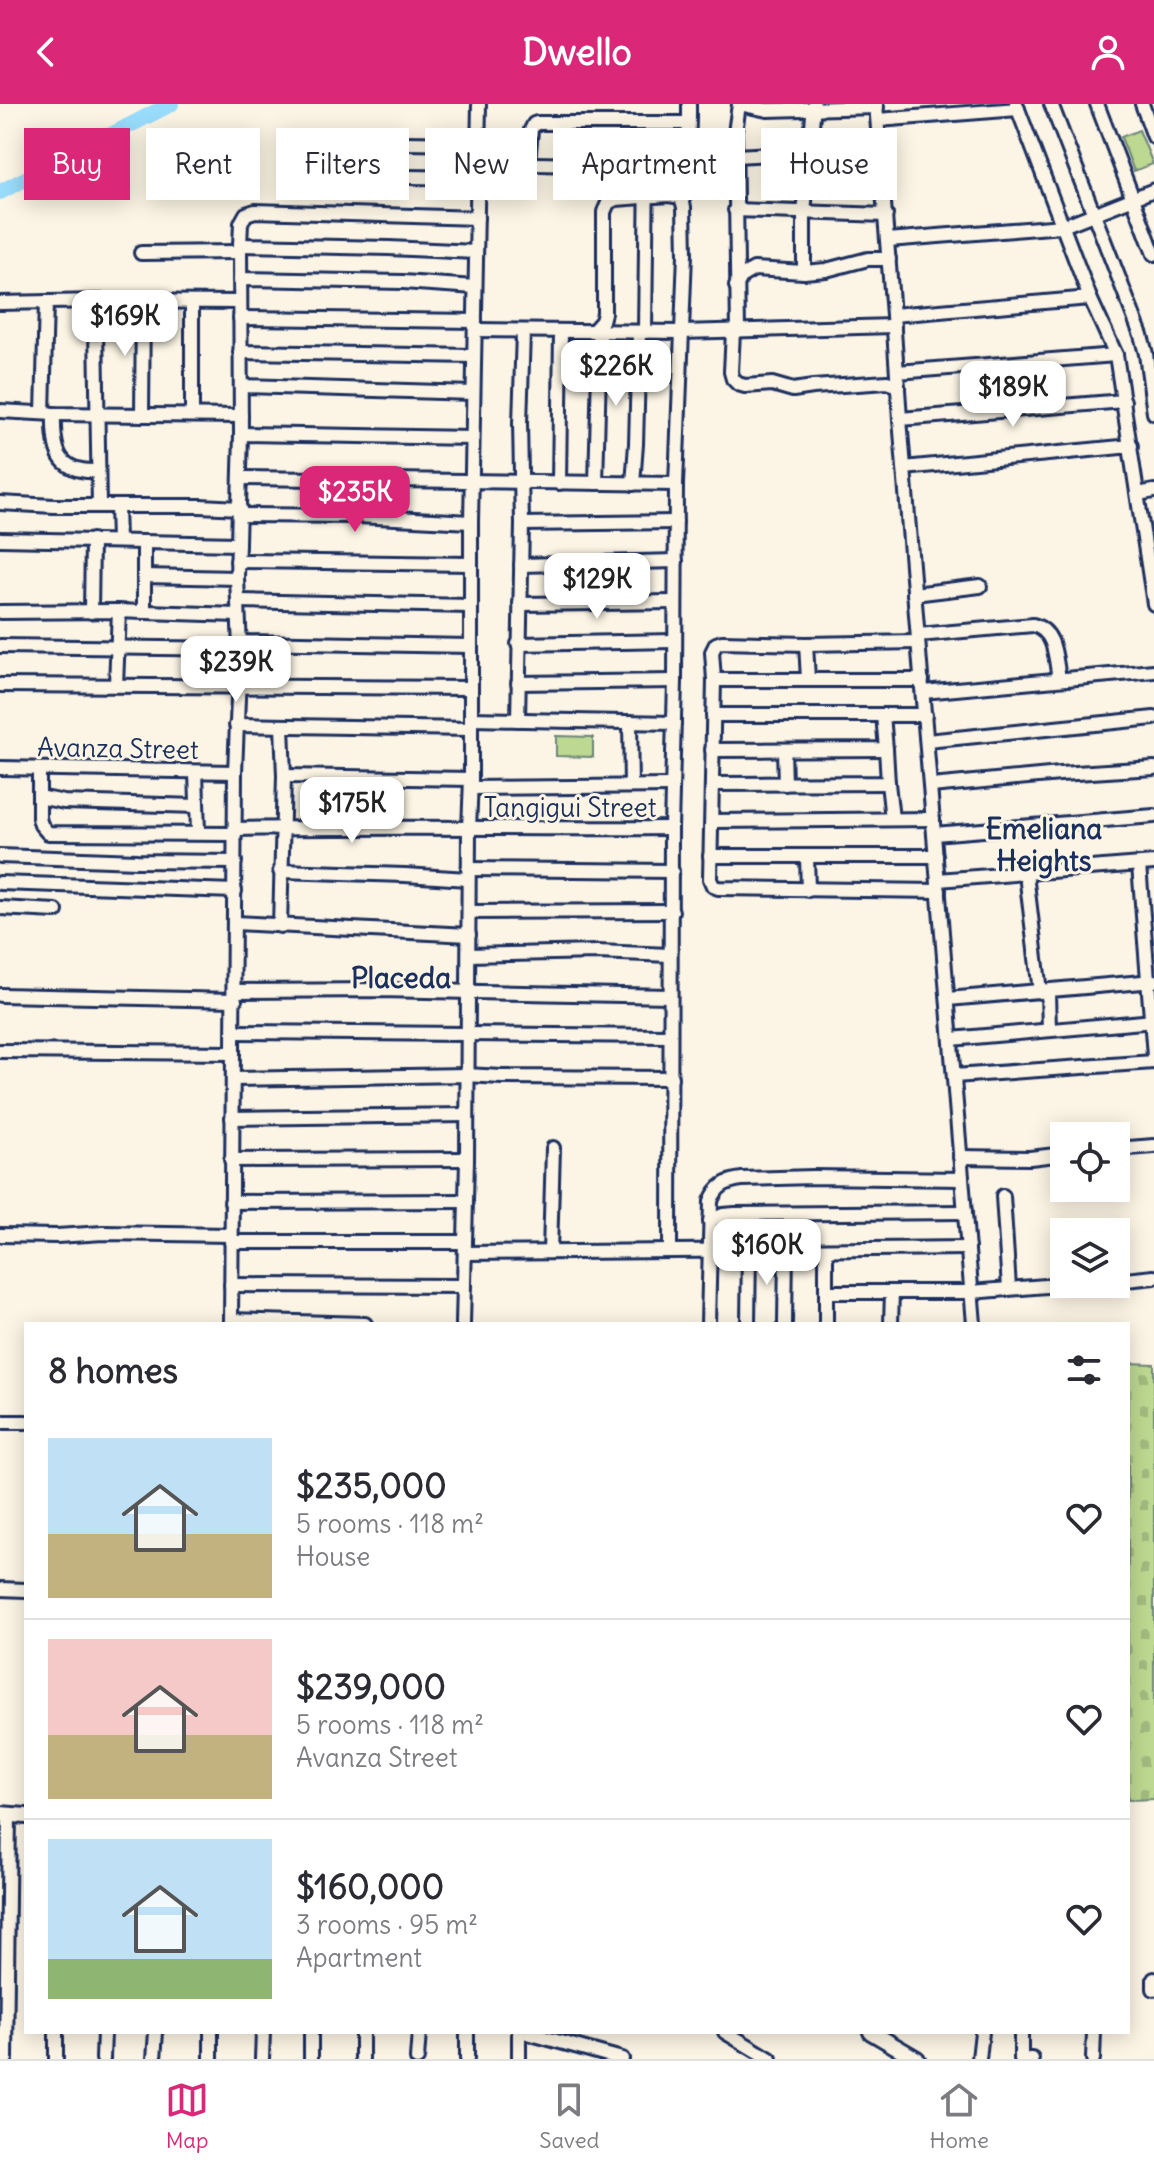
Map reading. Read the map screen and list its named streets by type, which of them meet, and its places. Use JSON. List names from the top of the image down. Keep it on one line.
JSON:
{"streets":{"street":["Avanza Street","Tangigui Street"]},"districts":["Emeliana Heights","Placeda"],"page":{"header":"Dwello","chip":["Buy","Rent","Filters","New","Apartment","House"],"price":["$169K","$226K","$189K","$235K","$129K","$239K","$175K","$160K"],"heading":"8 homes","list":[{"name":"$235,000","note":"5 rooms · 118 m² · House"},{"name":"$239,000","note":"5 rooms · 118 m² · Avanza Street"},{"name":"$160,000","note":"3 rooms · 95 m² · Apartment"}],"tabs":["Map","Saved","Home"]}}
